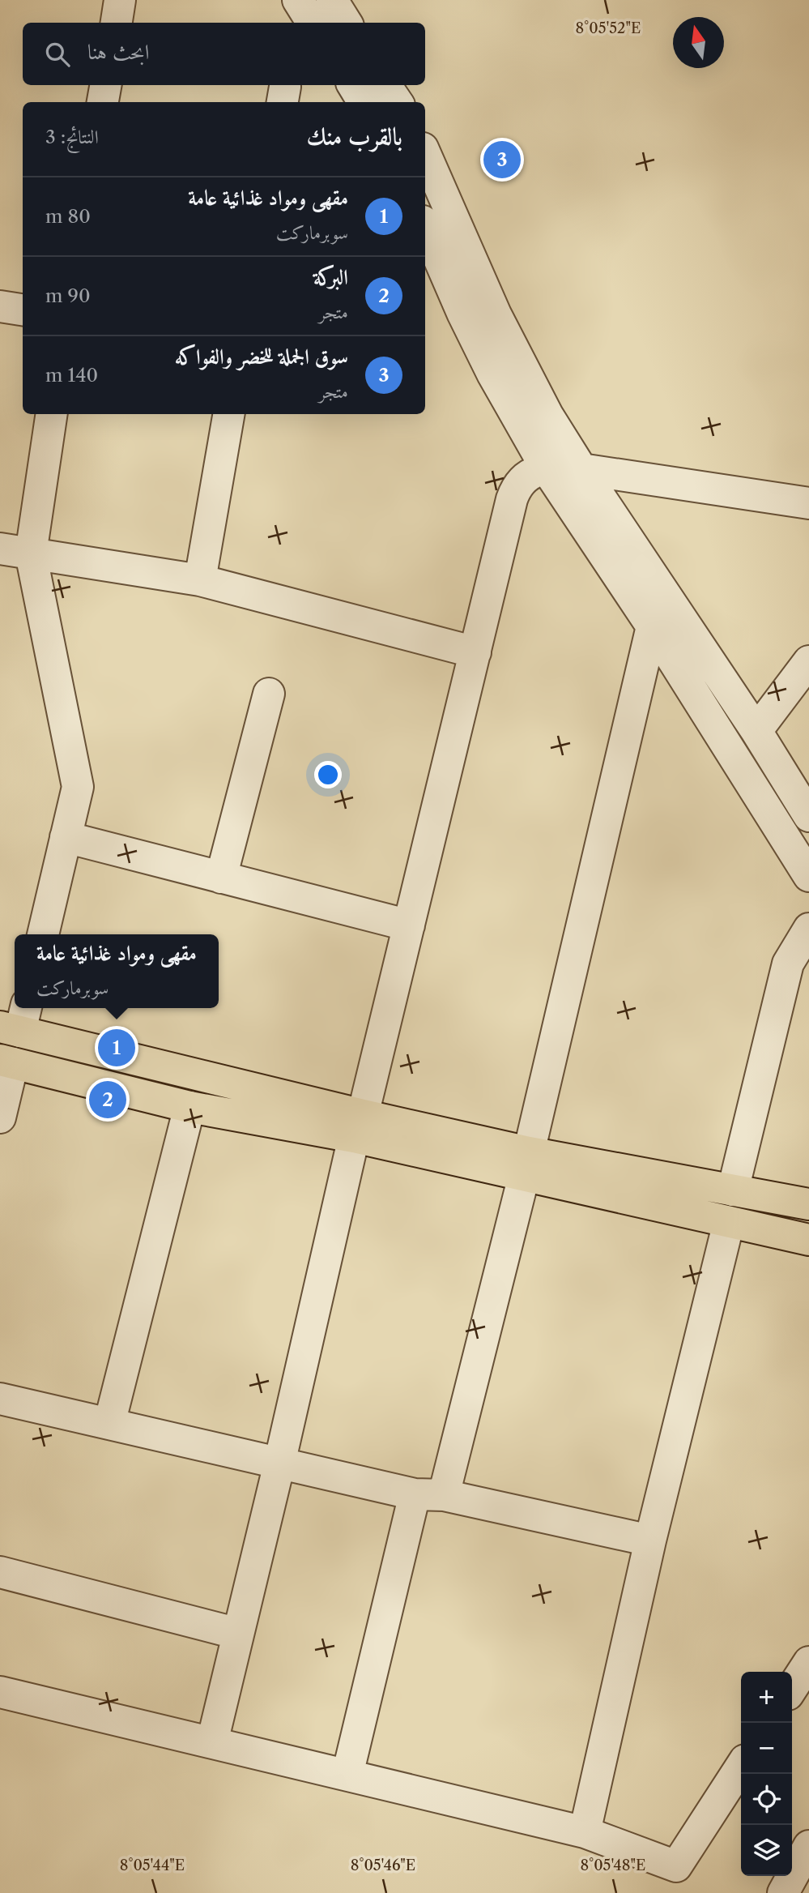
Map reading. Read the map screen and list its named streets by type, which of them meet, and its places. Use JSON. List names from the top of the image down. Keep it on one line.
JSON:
{"north":"top","page":{"search":"ابحث هنا","heading":["بالقرب منك","النتائج: 3"],"pins":["3","1","2"],"list":[{"mark":"1","name":"مقهى ومواد غذائية عامة","note":"سوبرماركت","value":"80 m"},{"mark":"2","name":"البركة","note":"متجر","value":"90 m"},{"mark":"3","name":"سوق الجملة للخضر والفواكه","note":"متجر","value":"140 m"}],"popup":["مقهى ومواد غذائية عامة","سوبرماركت"],"map_buttons":["+","−"]},"coordinates":["8°05'52\"E","8°05'44\"E","8°05'46\"E","8°05'48\"E"]}
